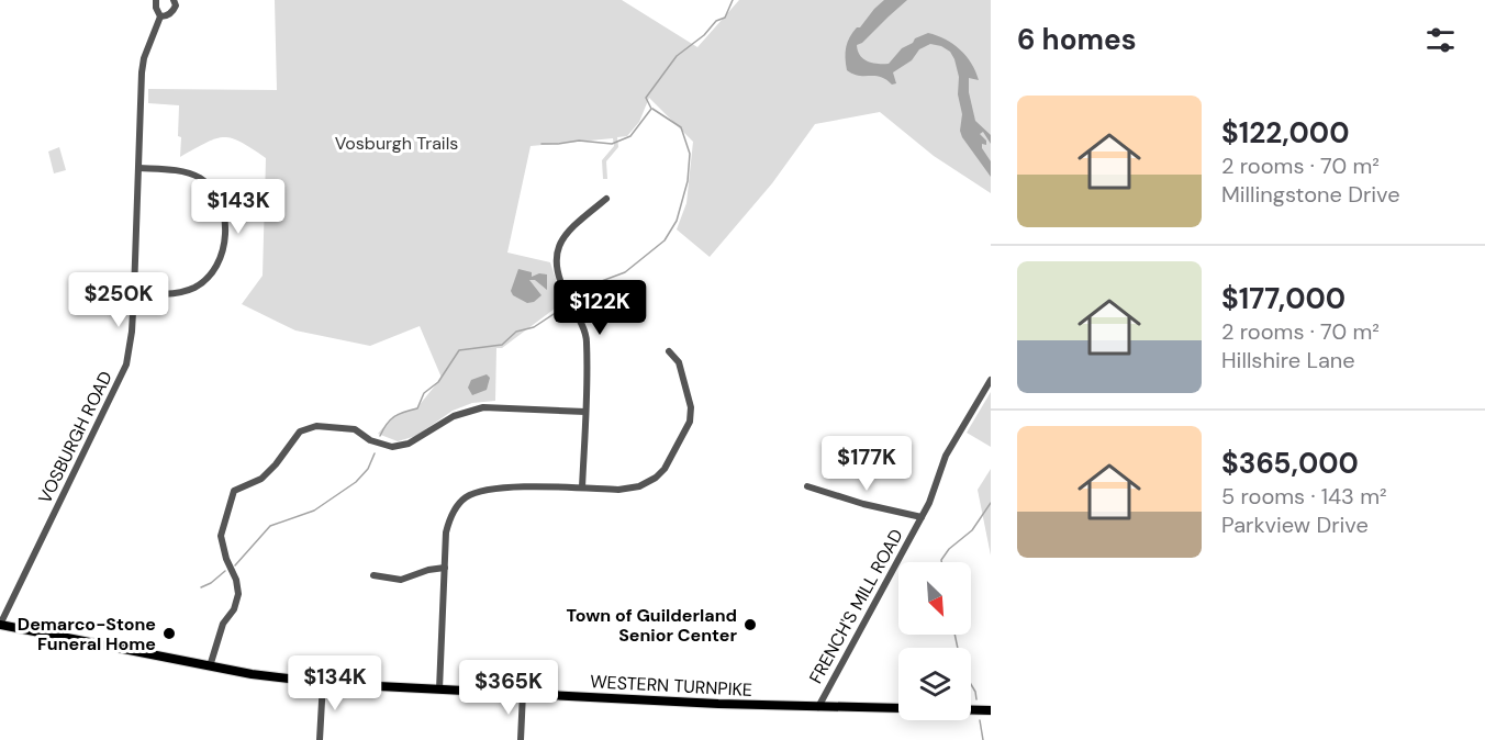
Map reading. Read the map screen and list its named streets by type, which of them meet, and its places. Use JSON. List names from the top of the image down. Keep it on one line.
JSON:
{"streets":{"main road":["WESTERN TURNPIKE"],"street":["VOSBURGH ROAD","FRENCH'S MILL ROAD"]},"crossings":[["VOSBURGH ROAD","WESTERN TURNPIKE"],["FRENCH'S MILL ROAD","WESTERN TURNPIKE"]],"parks":["Vosburgh Trails"],"places":["Town of Guilderland Senior Center","Demarco-Stone Funeral Home"],"north":"bottom right","page":{"heading":"6 homes","list":[{"name":"$122,000","note":"2 rooms · 70 m² · Millingstone Drive"},{"name":"$177,000","note":"2 rooms · 70 m² · Hillshire Lane"},{"name":"$365,000","note":"5 rooms · 143 m² · Parkview Drive"}],"price":["$143K","$250K","$122K","$177K","$134K","$365K"]}}
